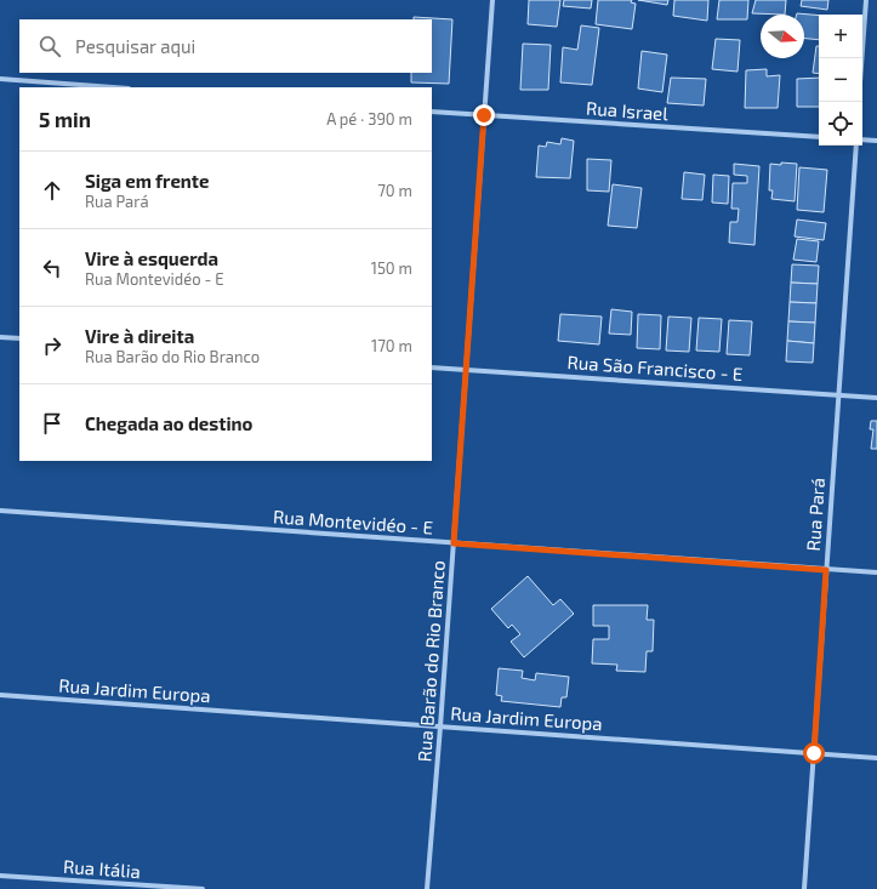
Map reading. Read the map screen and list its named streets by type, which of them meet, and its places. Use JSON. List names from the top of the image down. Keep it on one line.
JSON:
{"streets":{"street":["Rua Israel","Rua São Francisco - E","Rua Pará","Rua Montevidéo - E","Rua Barão do Rio Branco","Rua Jardim Europa","Rua Itália"]},"crossings":[["Rua Israel","Rua Barão do Rio Branco"],["Rua São Francisco - E","Rua Pará"],["Rua São Francisco - E","Rua Barão do Rio Branco"],["Rua Pará","Rua Montevidéo - E"],["Rua Pará","Rua Jardim Europa"],["Rua Montevidéo - E","Rua Barão do Rio Branco"],["Rua Barão do Rio Branco","Rua Jardim Europa"]],"north":"right","page":{"map_buttons":["+","−"],"search":"Pesquisar aqui","heading":["5 min","A pé · 390 m"],"list":[["Siga em frente","Rua Pará","70 m"],["Vire à esquerda","Rua Montevidéo - E","150 m"],["Vire à direita","Rua Barão do Rio Branco","170 m"],"Chegada ao destino"]}}
